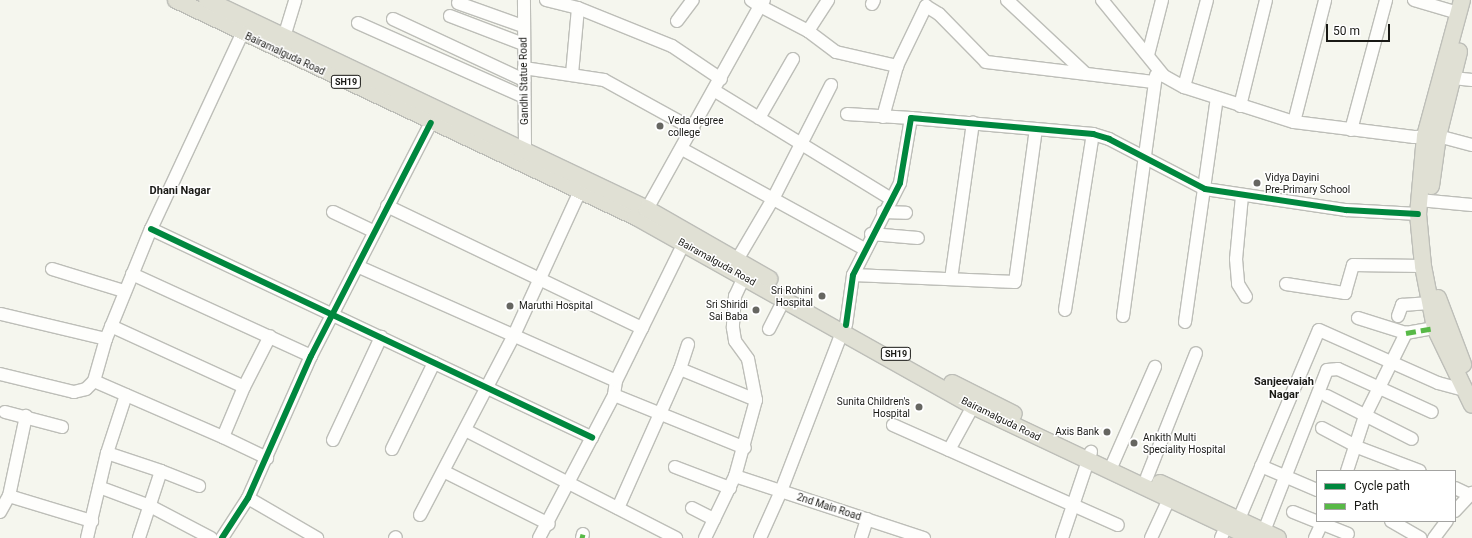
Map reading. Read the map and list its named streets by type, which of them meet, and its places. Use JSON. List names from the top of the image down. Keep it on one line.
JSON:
{"streets":{"main road":["Bairamalguda Road","SH19"],"street":["Gandhi Statue Road","2nd Main Road"]},"crossings":[["Bairamalguda Road","Gandhi Statue Road"]],"districts":["Dhani Nagar","Sanjeevaiah Nagar"],"places":["Veda degree college","Vidya Dayini Pre-Primary School","Sri Rohini Hospital","Maruthi Hospital","Sri Shiridi Sai Baba","Sunita Children's Hospital","Axis Bank","Ankith Multi Speciality Hospital"],"legend":["Cycle path","Path"],"scale_bar":"50 m"}
